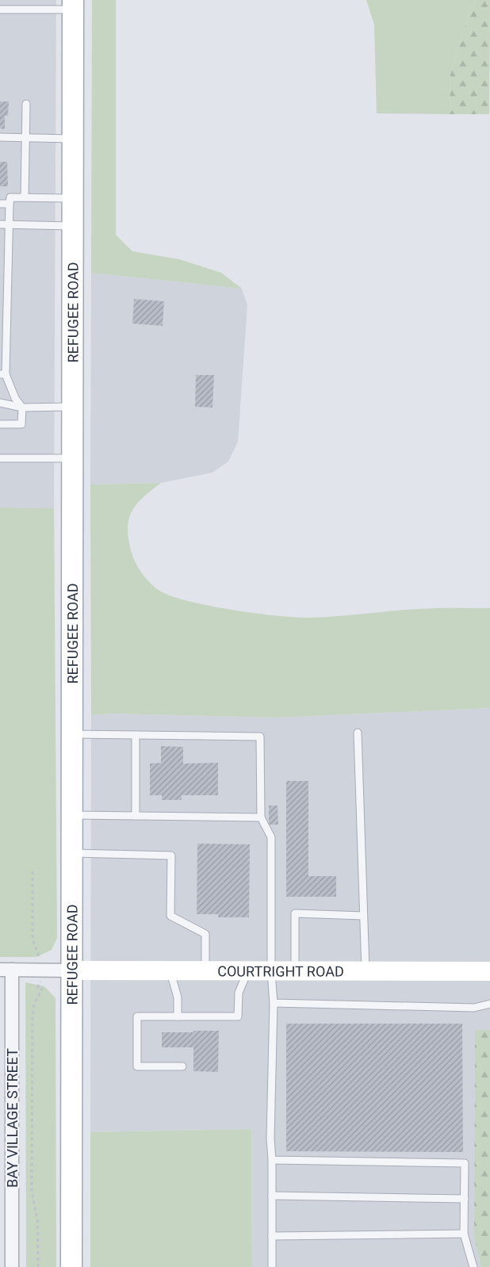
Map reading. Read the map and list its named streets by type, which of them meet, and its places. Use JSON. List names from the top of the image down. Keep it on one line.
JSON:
{"streets":{"main road":["REFUGEE ROAD"],"street":["COURTRIGHT ROAD","BAY VILLAGE STREET"]},"crossings":[["REFUGEE ROAD","COURTRIGHT ROAD"]]}
